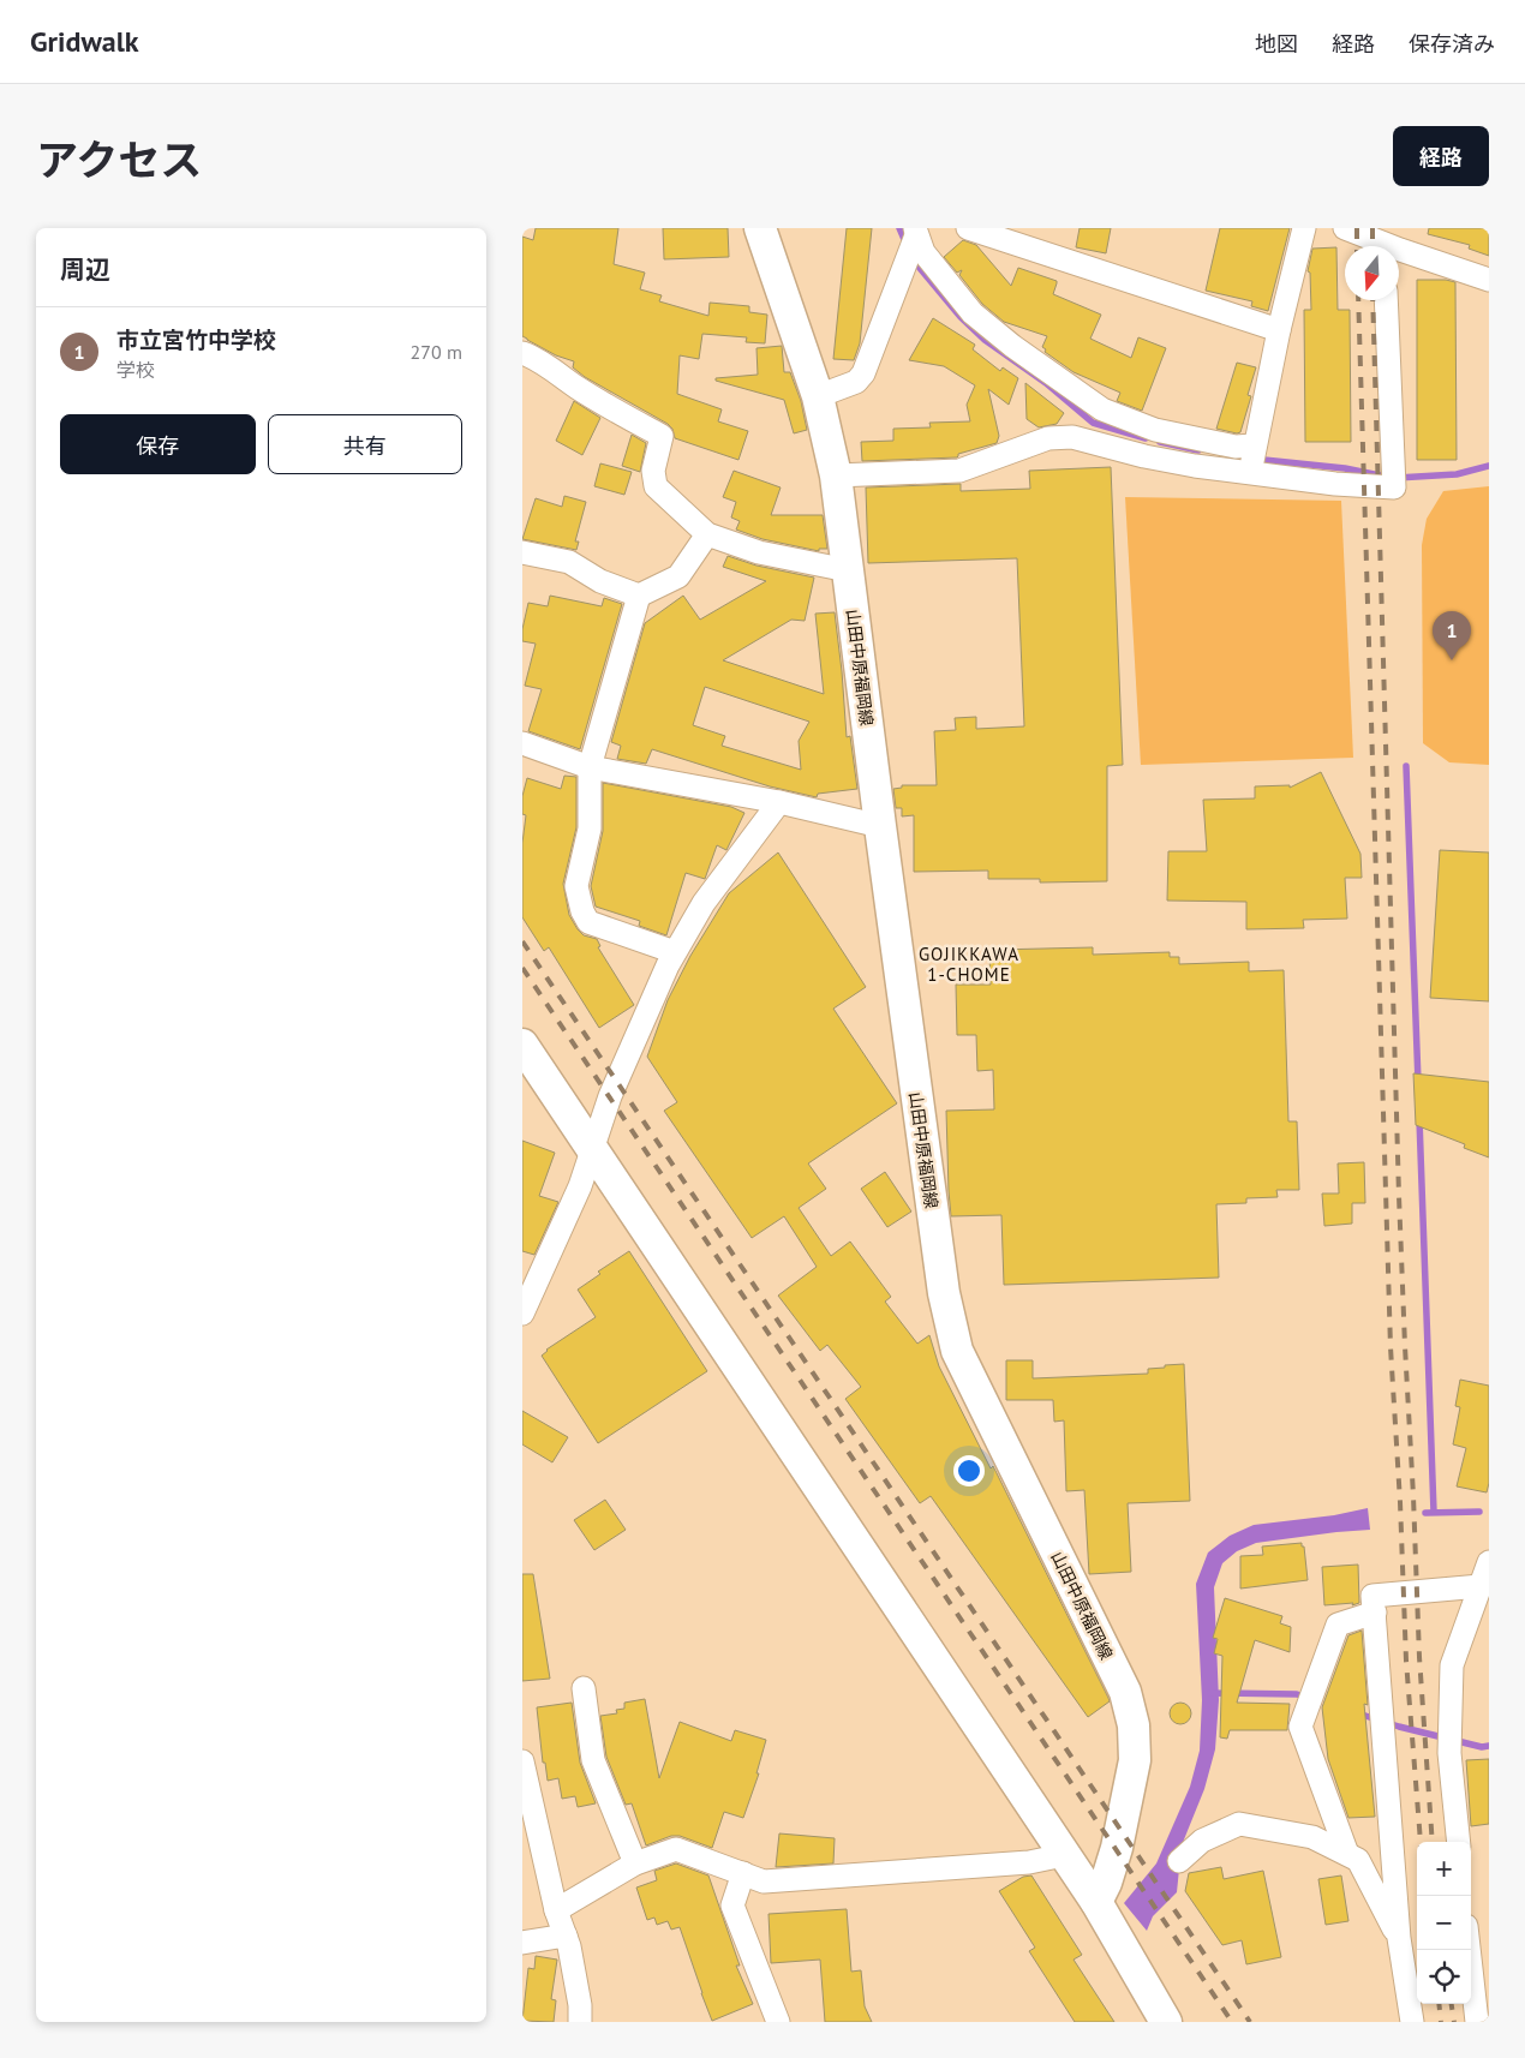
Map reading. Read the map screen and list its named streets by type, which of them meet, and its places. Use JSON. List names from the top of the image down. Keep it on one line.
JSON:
{"streets":{"main road":["山田中原福岡線"]},"districts":["GOJIKKAWA 1-CHOME"],"north":"bottom","page":{"header":"Gridwalk","nav":["地図","経路","保存済み"],"title":"アクセス","buttons":["経路",["保存","共有"]],"heading":"周辺","list":[{"mark":"1","name":"市立宮竹中学校","note":"学校","value":"270 m"}],"pins":"1","map_buttons":["+","−"]}}
